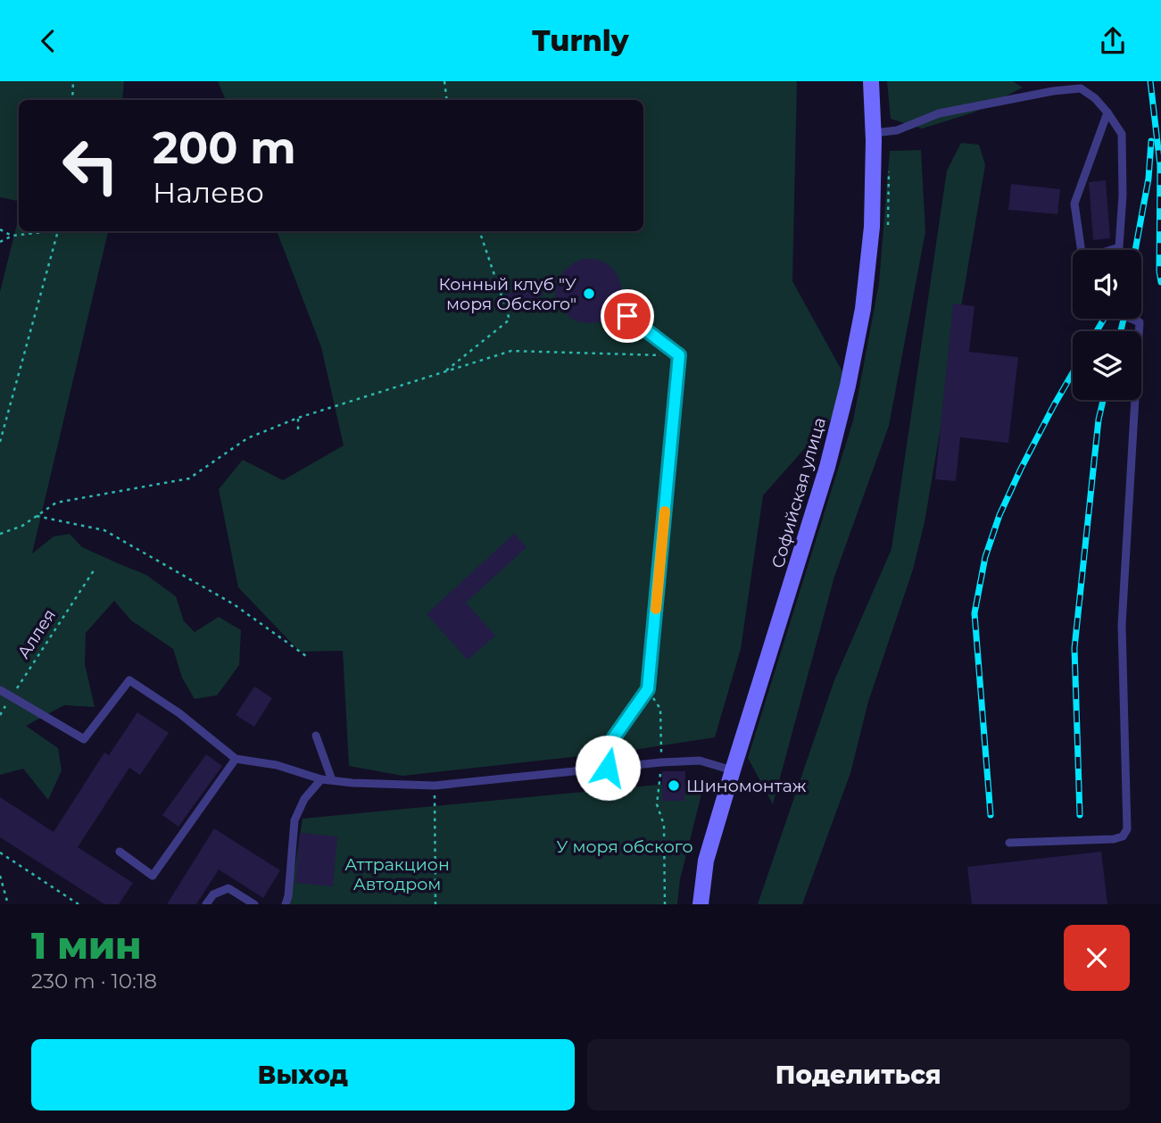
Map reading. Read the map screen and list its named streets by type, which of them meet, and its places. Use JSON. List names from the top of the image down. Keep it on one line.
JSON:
{"streets":{"main road":["Софийская улица"],"path":["Аллея"]},"parks":["У моря обского","Аттракцион Автодром"],"places":["Конный клуб \"У моря Обского\"","Шиномонтаж"],"page":{"header":"Turnly","turn":["200 m","Налево"],"heading":["1 мин","230 m · 10:18"],"buttons":["Выход","Поделиться"]}}
